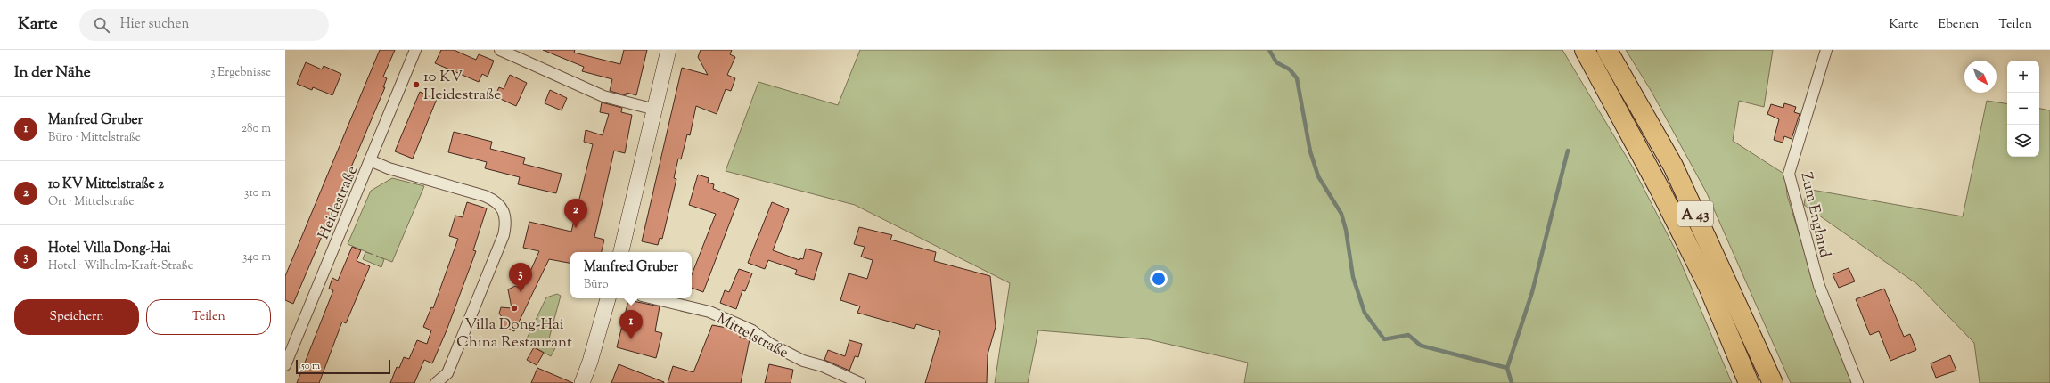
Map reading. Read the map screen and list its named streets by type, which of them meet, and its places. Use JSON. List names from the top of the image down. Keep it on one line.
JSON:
{"streets":{"highway":["A 43"],"street":["Heidestraße","Zum England","Mittelstraße"]},"places":["10 KV Heidestraße","Villa Dong-Hai China Restaurant"],"scale_bar":"50 m","north":"bottom right","page":{"header":"Karte","search":"Hier suchen","nav":["Karte","Ebenen","Teilen"],"heading":["In der Nähe","3 Ergebnisse"],"map_buttons":["+","−"],"list":[{"mark":"1","name":"Manfred Gruber","note":"Büro · Mittelstraße","value":"280 m"},{"mark":"2","name":"10 KV Mittelstraße 2","note":"Ort · Mittelstraße","value":"310 m"},{"mark":"3","name":"Hotel Villa Dong-Hai","note":"Hotel · Wilhelm-Kraft-Straße","value":"340 m"}],"pins":["2","3","1"],"popup":["Manfred Gruber","Büro"],"buttons":["Speichern","Teilen"],"scale":"50 m"}}
